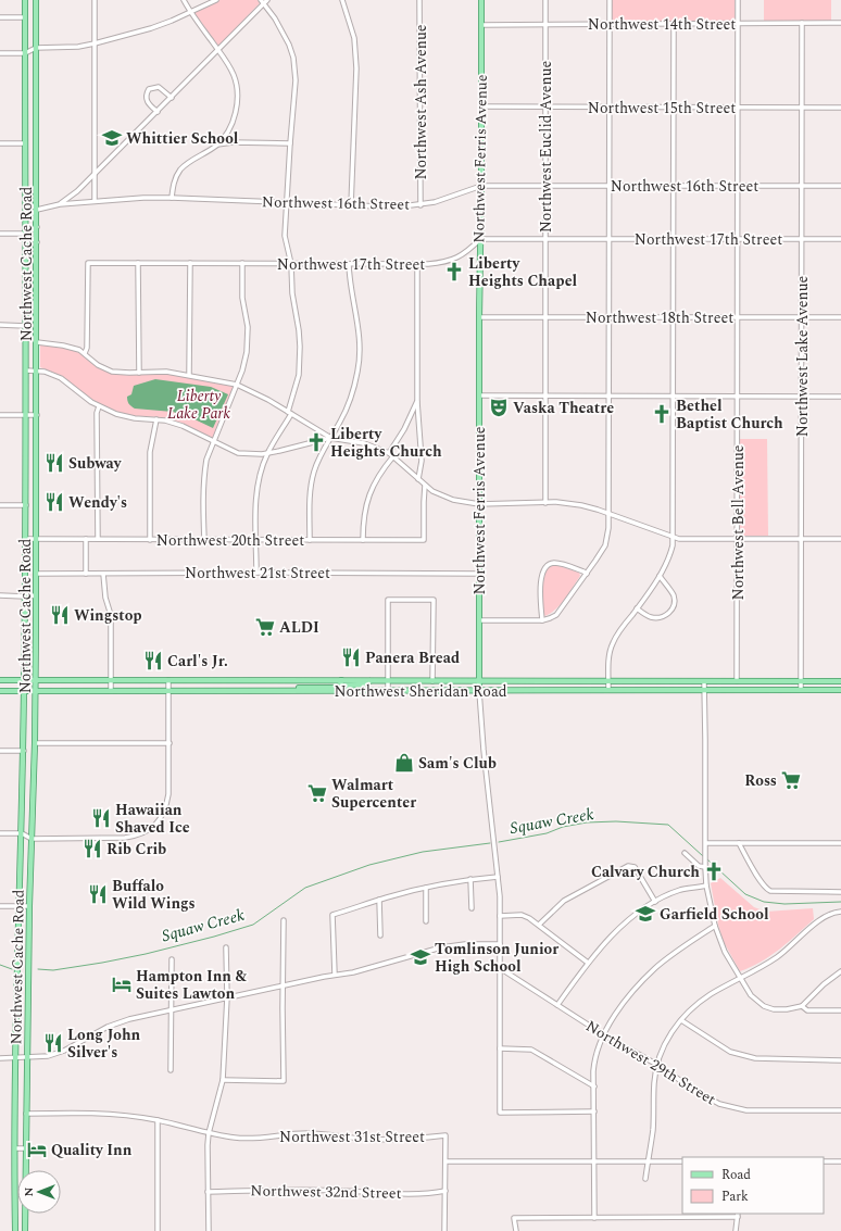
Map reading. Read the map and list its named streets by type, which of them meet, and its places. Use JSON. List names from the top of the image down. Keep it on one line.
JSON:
{"streets":{"main road":["Northwest Ferris Avenue","Northwest Cache Road","Northwest Sheridan Road"],"street":["Northwest 14th Street","Northwest Ash Avenue","Northwest 15th Street","Northwest Euclid Avenue","Northwest 16th Street","Northwest 17th Street","Northwest 18th Street","Northwest Lake Avenue","Northwest Bell Avenue","Northwest 20th Street","Northwest 21st Street","Northwest 29th Street","Northwest 31st Street","Northwest 32nd Street"]},"crossings":[["Northwest 14th Street","Northwest Euclid Avenue"],["Northwest 14th Street","Northwest Ferris Avenue"],["Northwest 14th Street","Northwest Lake Avenue"],["Northwest 14th Street","Northwest Bell Avenue"],["Northwest Ash Avenue","Northwest 16th Street"],["Northwest 15th Street","Northwest Euclid Avenue"],["Northwest 15th Street","Northwest Ferris Avenue"],["Northwest 15th Street","Northwest Lake Avenue"],["Northwest 15th Street","Northwest Bell Avenue"],["Northwest Euclid Avenue","Northwest 16th Street"],["Northwest Euclid Avenue","Northwest 17th Street"],["Northwest Euclid Avenue","Northwest 18th Street"],["Northwest Ferris Avenue","Northwest 16th Street"],["Northwest Ferris Avenue","Northwest 17th Street"],["Northwest Ferris Avenue","Northwest 18th Street"],["Northwest Ferris Avenue","Northwest 21st Street"],["Northwest Ferris Avenue","Northwest Sheridan Road"],["Northwest 16th Street","Northwest Cache Road"],["Northwest 16th Street","Northwest Lake Avenue"],["Northwest 16th Street","Northwest Bell Avenue"],["Northwest 17th Street","Northwest Lake Avenue"],["Northwest 17th Street","Northwest Bell Avenue"],["Northwest Cache Road","Northwest 20th Street"],["Northwest Cache Road","Northwest 21st Street"],["Northwest Cache Road","Northwest Sheridan Road"],["Northwest Cache Road","Northwest 31st Street"],["Northwest 18th Street","Northwest Lake Avenue"],["Northwest 18th Street","Northwest Bell Avenue"],["Northwest Lake Avenue","Northwest Sheridan Road"],["Northwest Bell Avenue","Northwest Sheridan Road"]],"water":["Squaw Creek"],"parks":["Liberty Lake Park"],"places":{"school or university":["Whittier School","Garfield School","Tomlinson Junior High School"],"church":["Liberty Heights Chapel","Bethel Baptist Church","Liberty Heights Church","Calvary Church"],"theatre":["Vaska Theatre"],"restaurant":["Subway","Wendy's","Wingstop","Panera Bread","Carl's Jr.","Hawaiian Shaved Ice","Rib Crib","Buffalo Wild Wings","Long John Silver's"],"supermarket":["ALDI","Ross","Walmart Supercenter"],"shop":["Sam's Club"],"hotel":["Hampton Inn & Suites Lawton","Quality Inn"]},"legend":["Road","Park"],"north":"left"}
